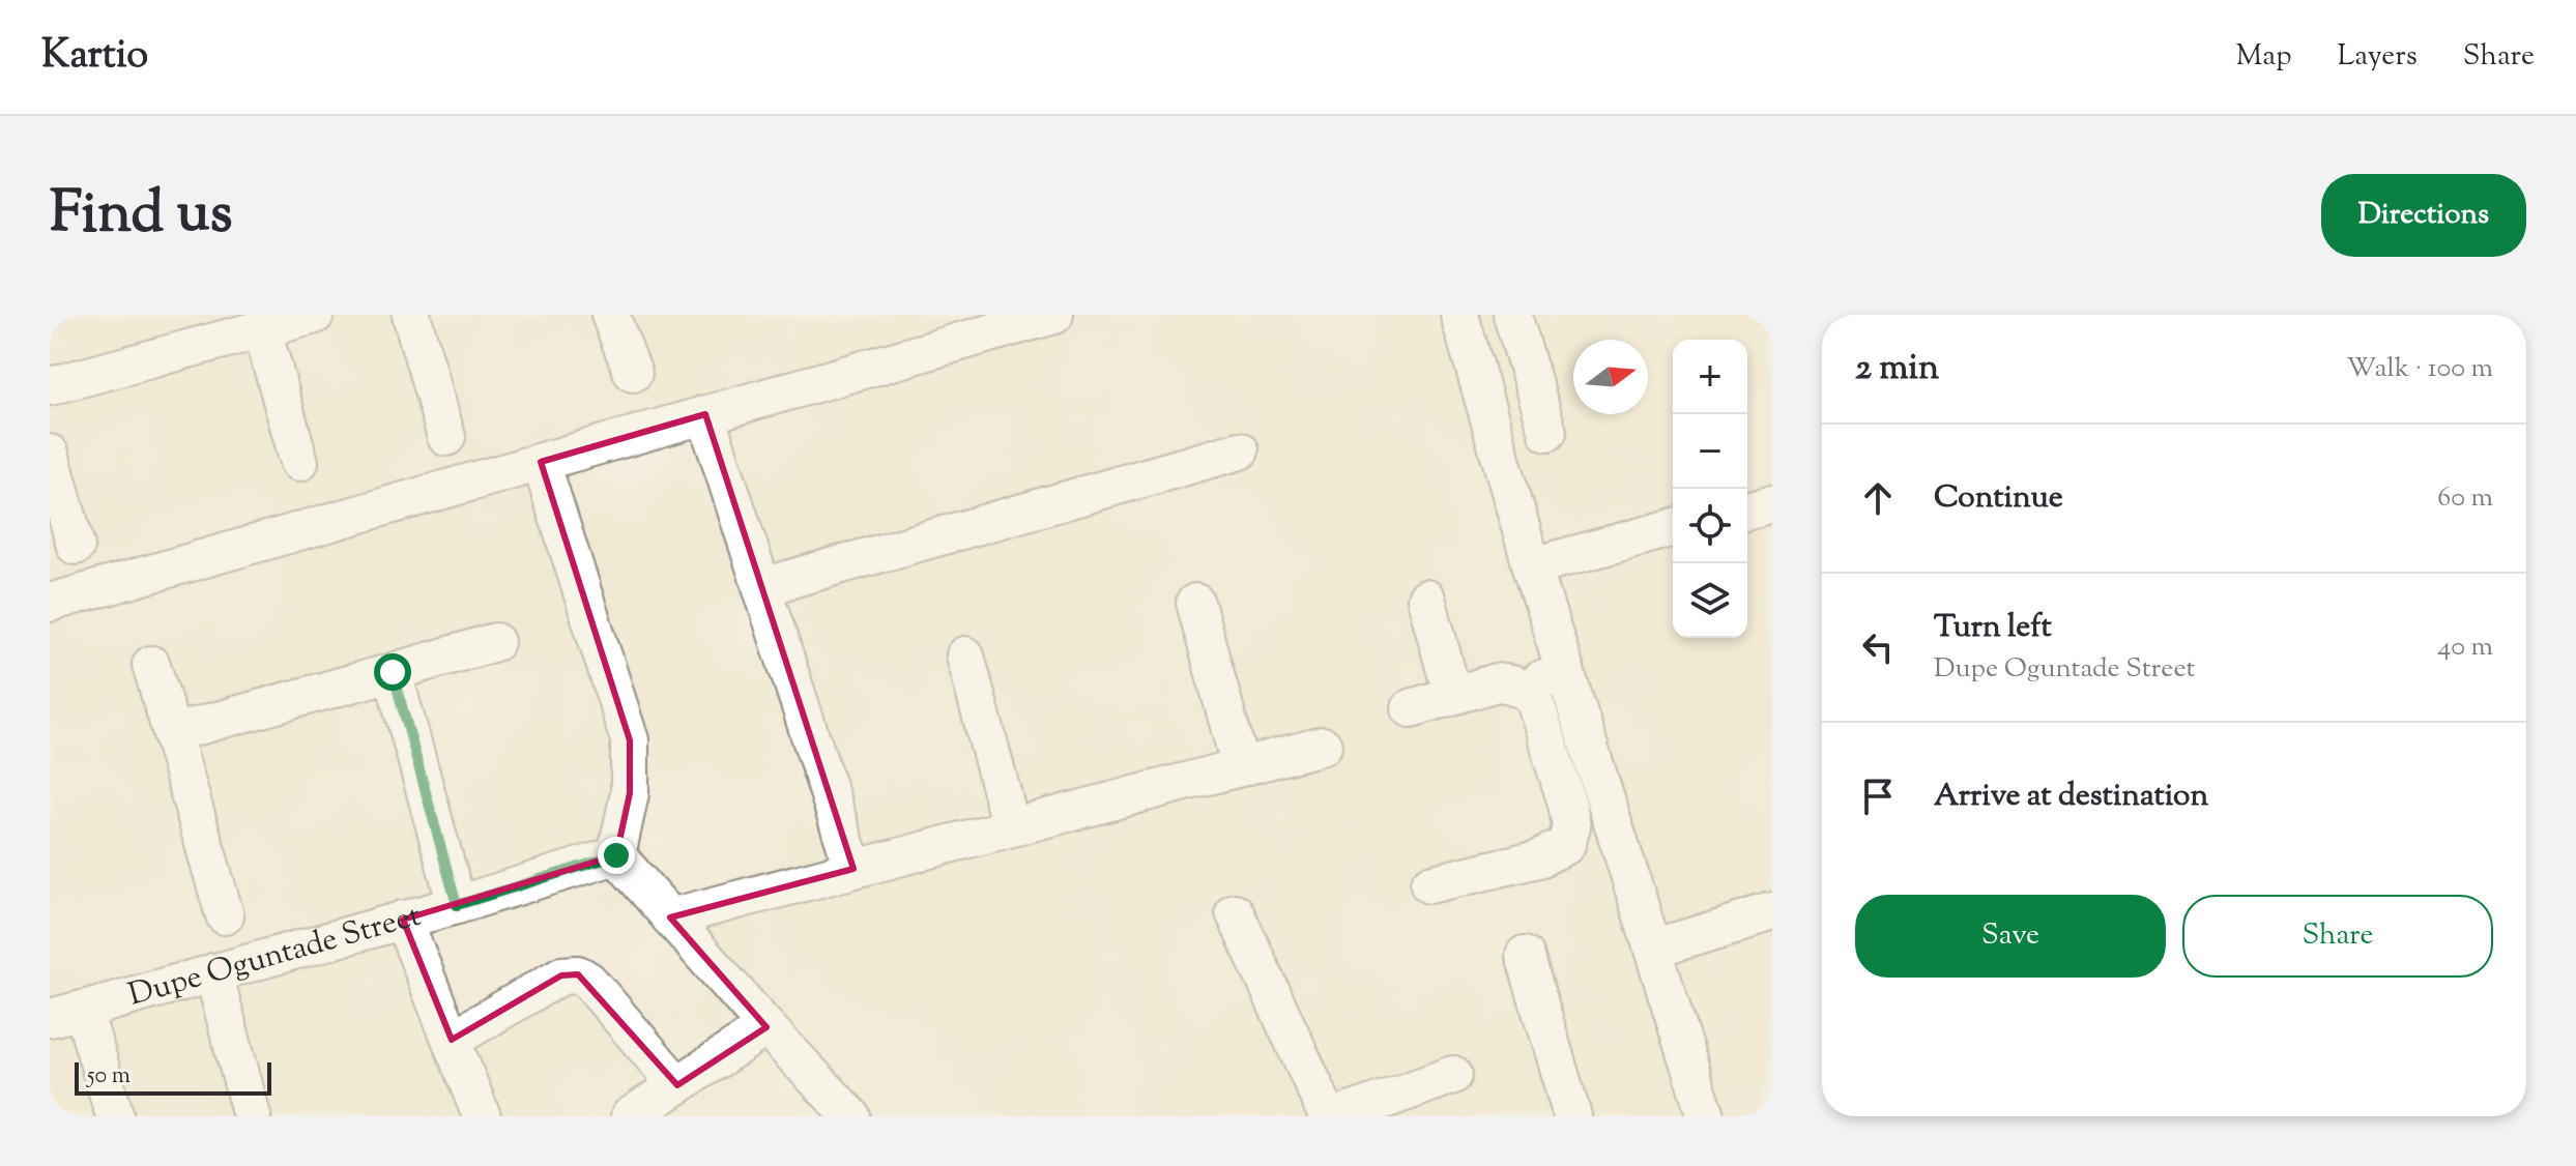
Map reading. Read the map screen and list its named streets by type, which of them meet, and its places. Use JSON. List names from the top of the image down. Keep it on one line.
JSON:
{"streets":{"street":["Dupe Oguntade Street"]},"scale_bar":"50 m","north":"right","page":{"header":"Kartio","nav":["Map","Layers","Share"],"title":"Find us","buttons":["Directions",["Save","Share"]],"heading":["2 min","Walk · 100 m"],"map_buttons":["+","−"],"list":[["Continue","60 m"],["Turn left","Dupe Oguntade Street","40 m"],"Arrive at destination"],"scale":"50 m"}}
